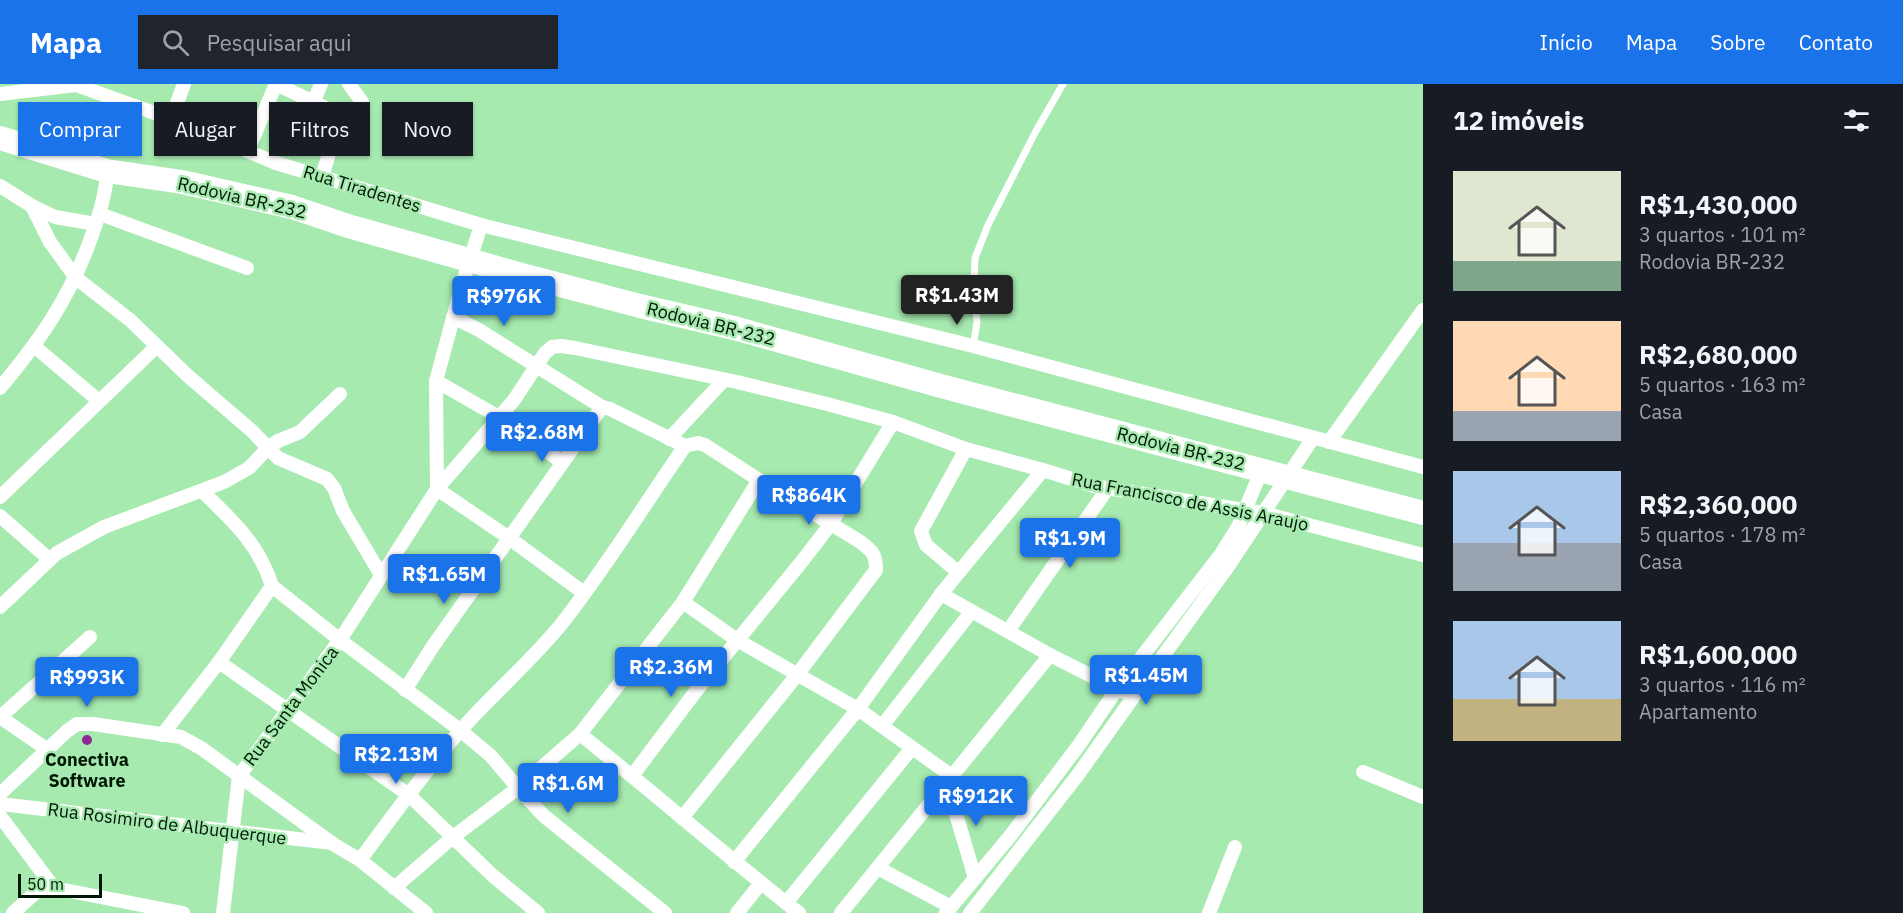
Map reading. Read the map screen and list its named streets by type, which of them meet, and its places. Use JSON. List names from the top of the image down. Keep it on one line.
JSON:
{"streets":{"highway":["Rodovia BR-232"],"street":["Rua Tiradentes","Rua Francisco de Assis Araujo","Rua Santa Monica","Rua Rosimiro de Albuquerque"]},"crossings":[["Rua Santa Monica","Rua Rosimiro de Albuquerque"]],"places":["Conectiva Software"],"scale_bar":"50 m","page":{"header":"Mapa","search":"Pesquisar aqui","nav":["Início","Mapa","Sobre","Contato"],"heading":"12 imóveis","chip":["Comprar","Alugar","Filtros","Novo"],"list":[{"name":"R$1,430,000","note":"3 quartos · 101 m² · Rodovia BR-232"},{"name":"R$2,680,000","note":"5 quartos · 163 m² · Casa"},{"name":"R$2,360,000","note":"5 quartos · 178 m² · Casa"},{"name":"R$1,600,000","note":"3 quartos · 116 m² · Apartamento"}],"price":["R$1.43M","R$976K","R$2.68M","R$864K","R$1.9M","R$1.65M","R$2.36M","R$1.45M","R$993K","R$2.13M","R$1.6M","R$912K"],"scale":"50 m"}}
